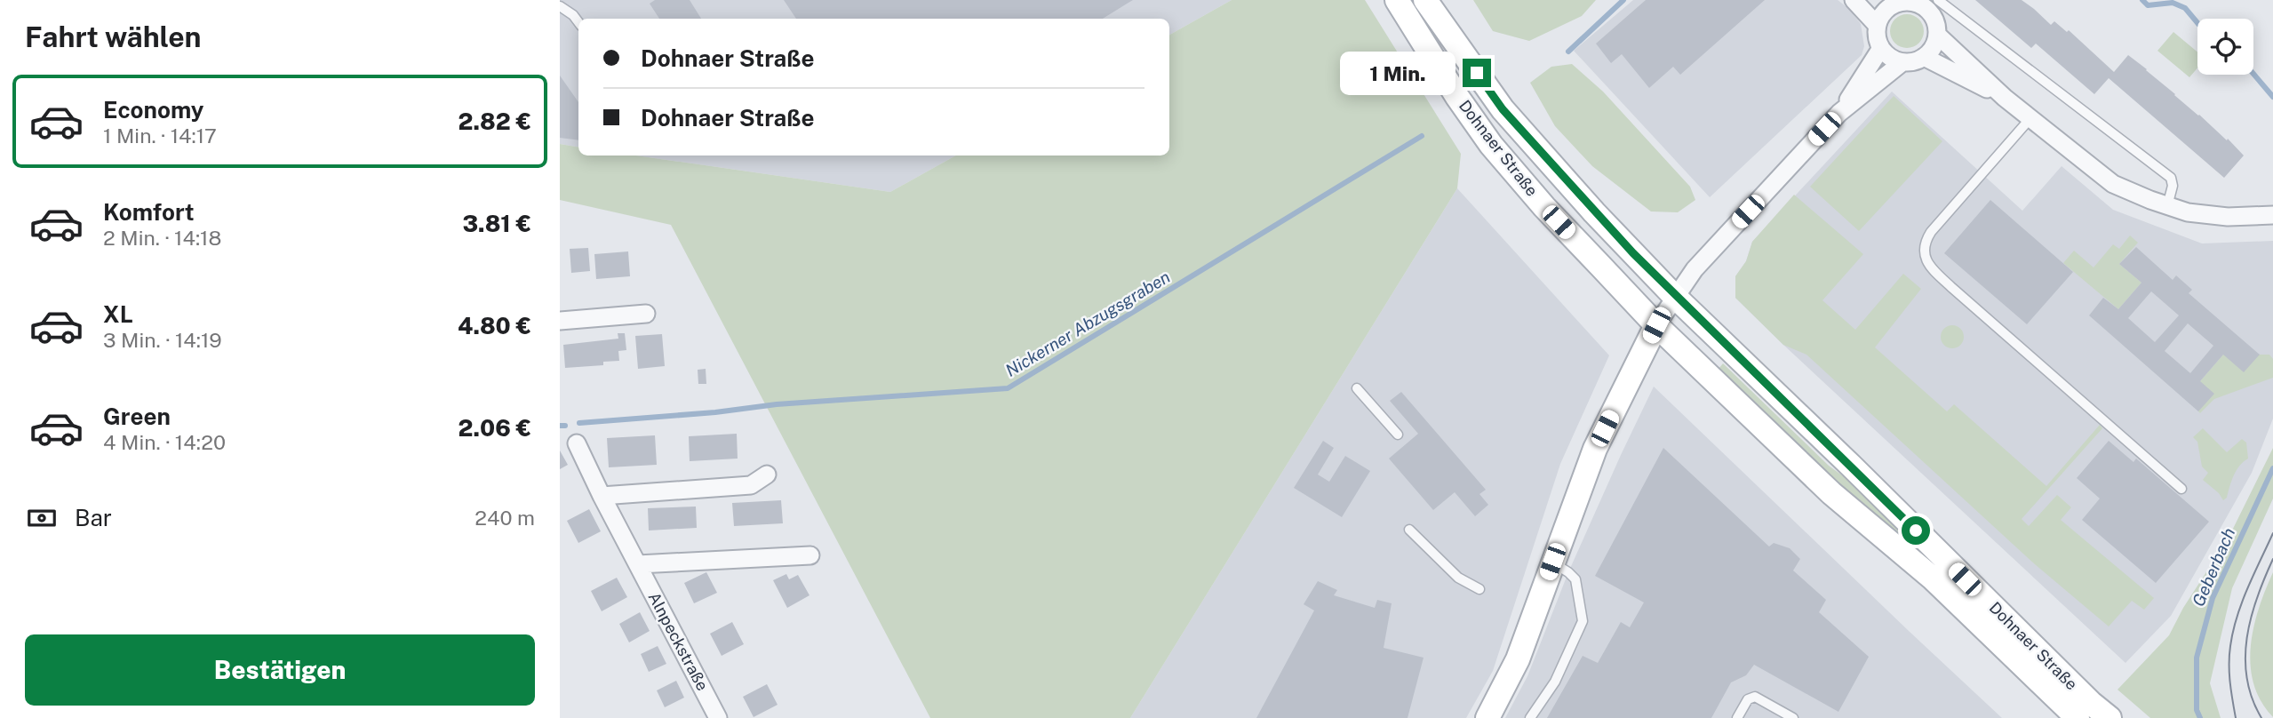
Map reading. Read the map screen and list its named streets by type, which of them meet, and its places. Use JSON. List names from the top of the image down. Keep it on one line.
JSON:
{"streets":{"main road":["Dohnaer Straße"],"street":["Alnpeckstraße"]},"water":["Nickerner Abzugsgraben","Geberbach"],"page":{"heading":"Fahrt wählen","banner":["Dohnaer Straße","Dohnaer Straße"],"bubble":"1 Min.","list":[{"name":"Economy","note":"1 Min. · 14:17","value":"2.82 €"},{"name":"Komfort","note":"2 Min. · 14:18","value":"3.81 €"},{"name":"XL","note":"3 Min. · 14:19","value":"4.80 €"},{"name":"Green","note":"4 Min. · 14:20","value":"2.06 €"}],"pay":["Bar","240 m"],"buttons":"Bestätigen"}}
